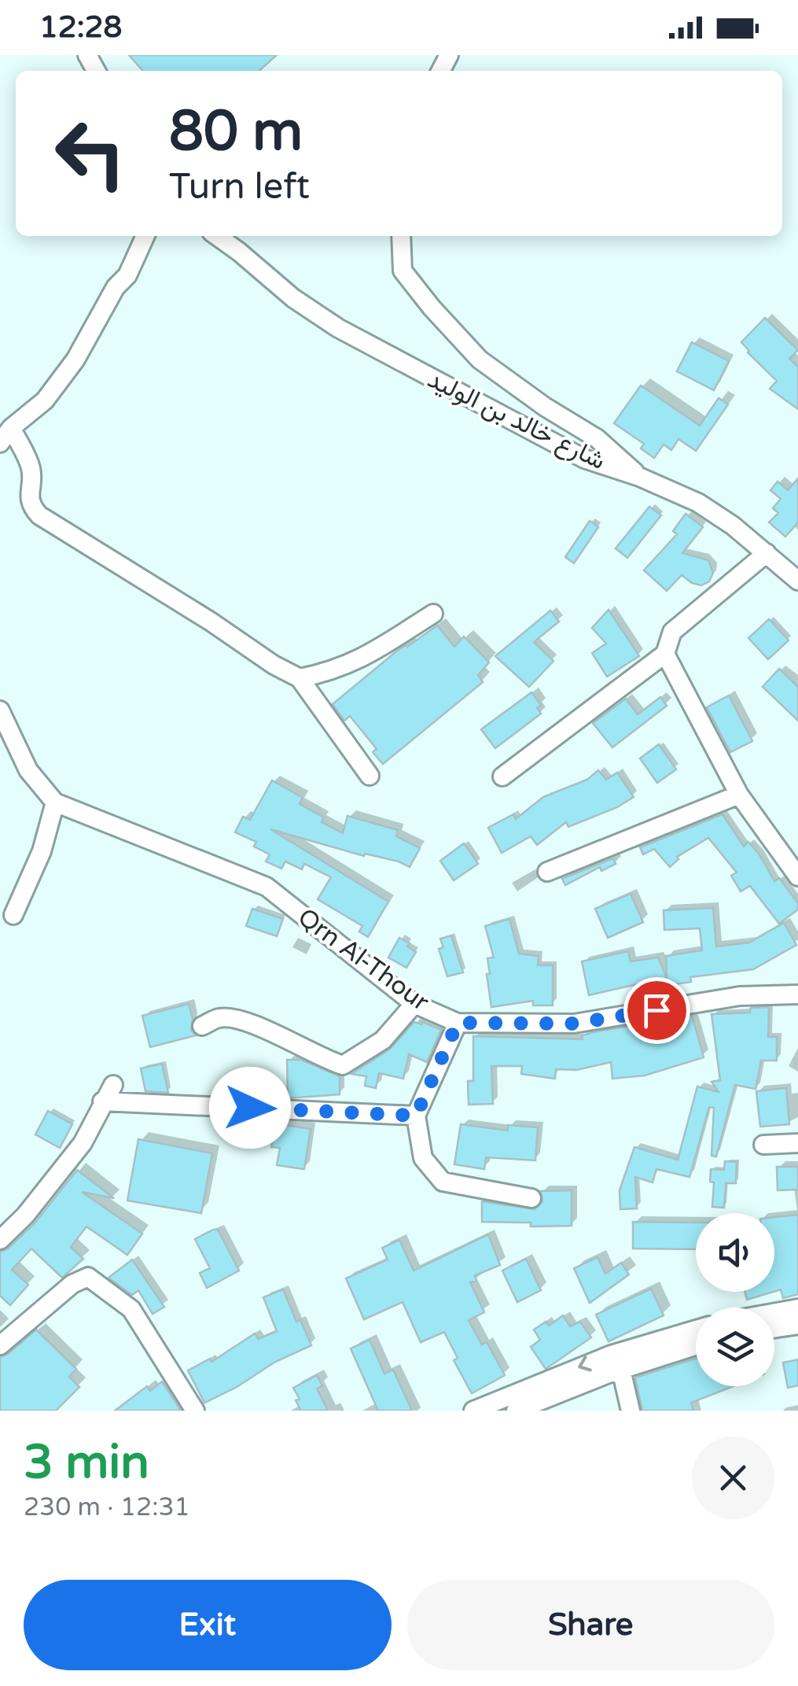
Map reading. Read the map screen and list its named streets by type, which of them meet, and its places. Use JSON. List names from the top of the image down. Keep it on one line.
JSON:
{"streets":{"street":["شارع خالد بن الوليد","Qrn Al-Thour"]},"page":{"status":"12:28","turn":["80 m","Turn left"],"heading":["3 min","230 m · 12:31"],"buttons":["Exit","Share"]}}
